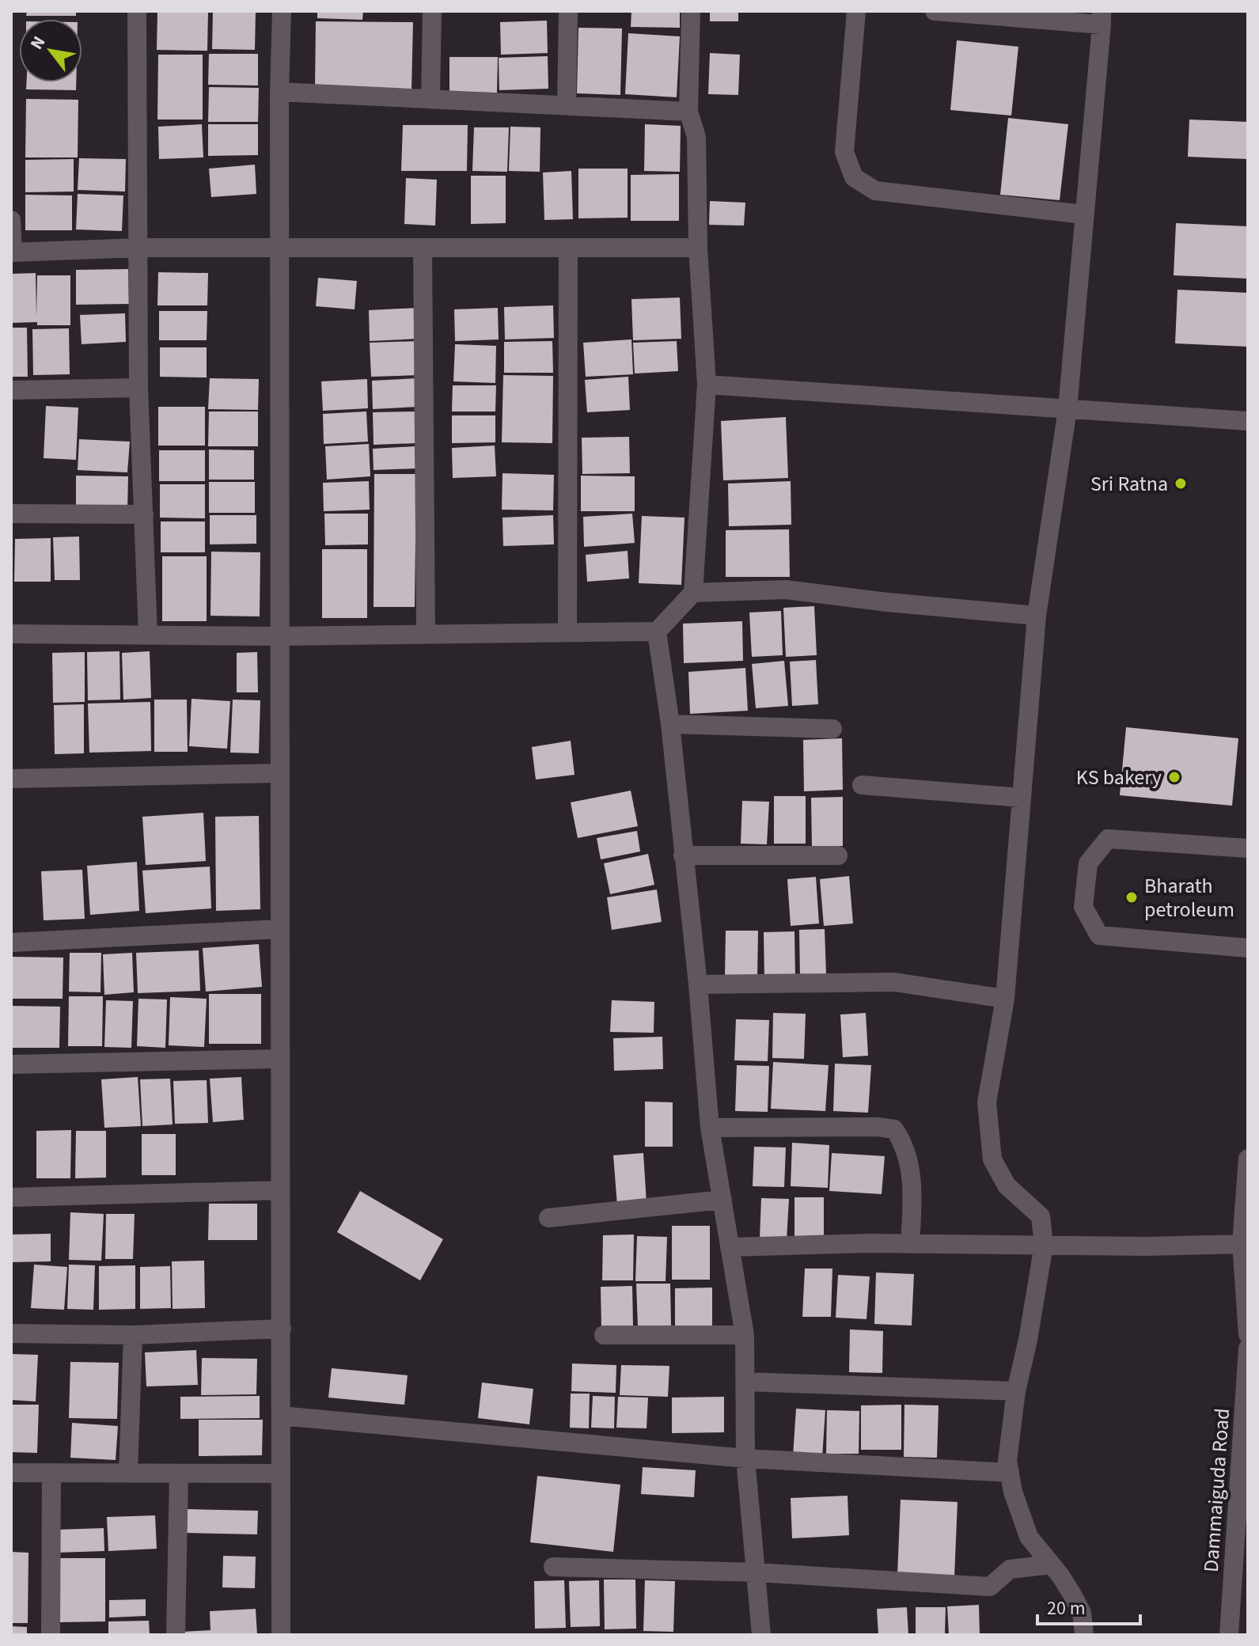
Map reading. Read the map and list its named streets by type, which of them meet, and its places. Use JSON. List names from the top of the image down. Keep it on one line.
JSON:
{"streets":{"street":["Dammaiguda Road"]},"places":["Sri Ratna","KS bakery","Bharath petroleum"],"scale_bar":"20 m","north":"top left"}
